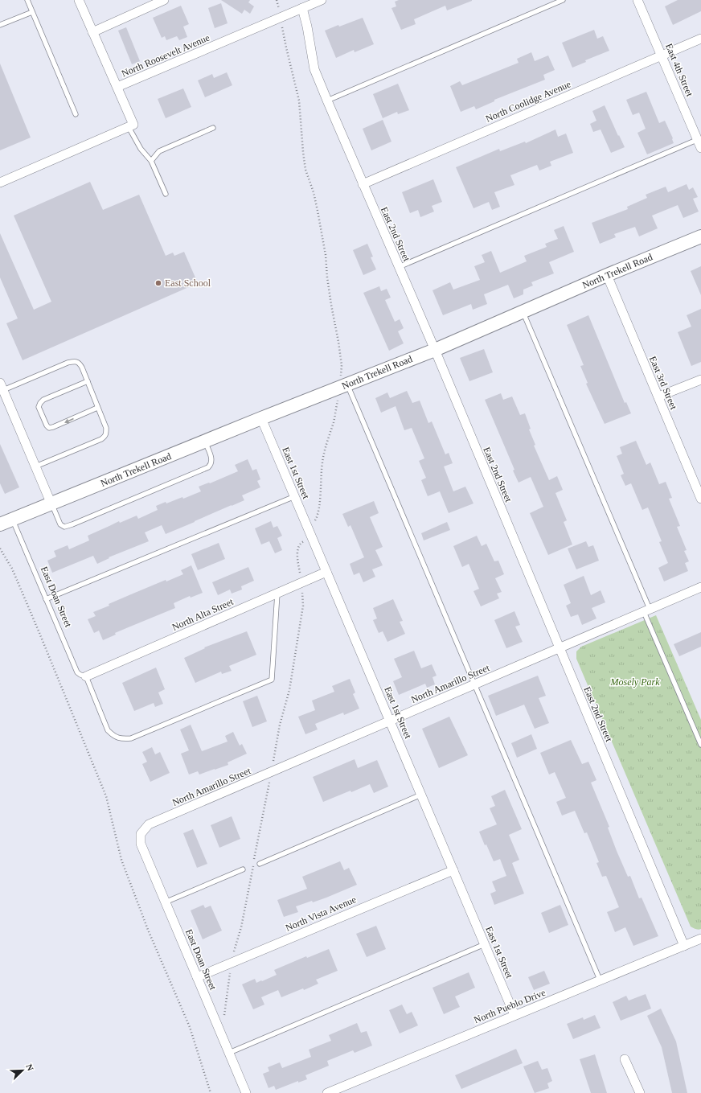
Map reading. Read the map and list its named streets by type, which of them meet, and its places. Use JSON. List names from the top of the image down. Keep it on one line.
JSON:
{"streets":{"main road":["North Trekell Road"],"street":["North Roosevelt Avenue","East 4th Street","North Coolidge Avenue","East 2nd Street","East 3rd Street","East 1st Street","East Doan Street","North Alta Street","North Amarillo Street","North Vista Avenue","North Pueblo Drive"]},"crossings":[["North Roosevelt Avenue","East 2nd Street"],["East 4th Street","North Coolidge Avenue"],["North Coolidge Avenue","East 2nd Street"],["East 2nd Street","North Trekell Road"],["East 2nd Street","North Amarillo Street"],["East 2nd Street","North Pueblo Drive"],["North Trekell Road","East 3rd Street"],["North Trekell Road","East 1st Street"],["North Trekell Road","East Doan Street"],["East 1st Street","North Alta Street"],["East 1st Street","North Amarillo Street"],["East 1st Street","North Vista Avenue"],["East 1st Street","North Pueblo Drive"],["East Doan Street","North Alta Street"],["East Doan Street","North Amarillo Street"],["East Doan Street","North Vista Avenue"]],"parks":["Mosely Park"],"places":["East School"],"north":"top right"}
